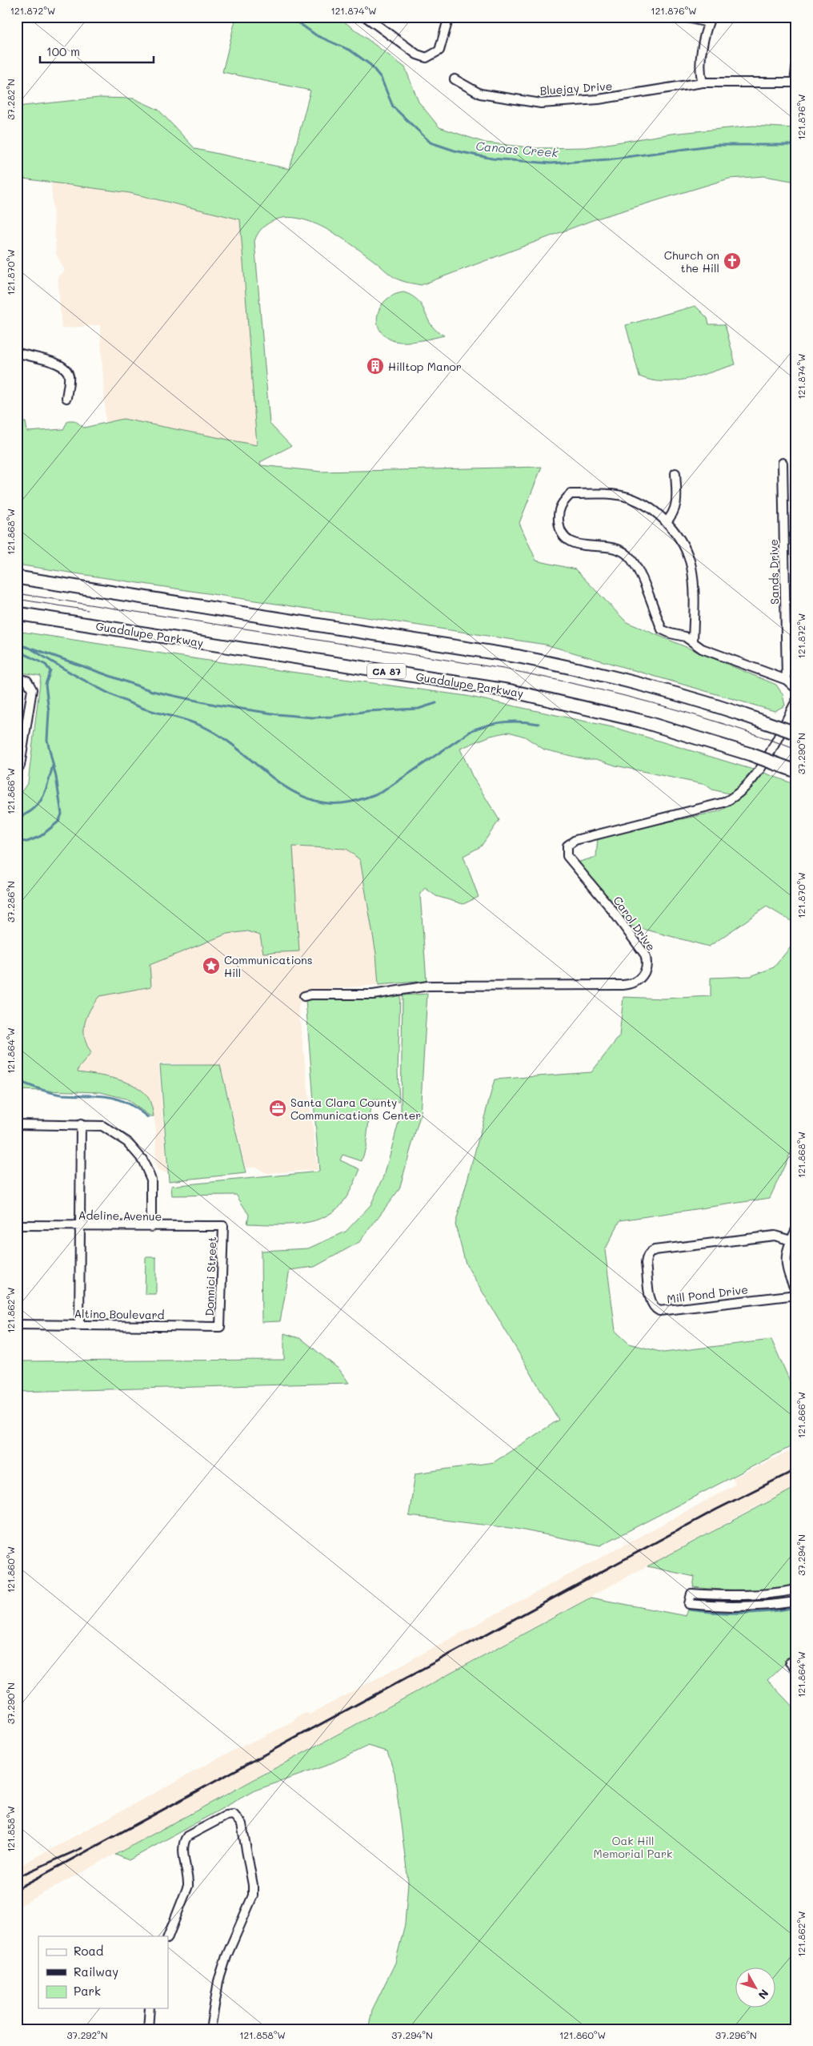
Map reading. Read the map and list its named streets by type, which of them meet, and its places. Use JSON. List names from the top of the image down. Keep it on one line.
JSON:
{"streets":{"highway":["Guadalupe Parkway","CA 87"],"street":["Bluejay Drive","Sands Drive","Carol Drive","Adeline Avenue","Donnici Street","Mill Pond Drive","Altino Boulevard"]},"crossings":[["Adeline Avenue","Donnici Street"],["Donnici Street","Altino Boulevard"]],"water":["Canoas Creek"],"parks":["Oak Hill Memorial Park"],"places":{"church":["Church on the Hill"],"building":["Hilltop Manor"],"place":["Communications Hill"],"office":["Santa Clara County Communications Center"]},"legend":["Road","Railway","Park"],"scale_bar":"100 m","north":"bottom right","coordinates":["121.872°W","121.874°W","121.876°W","37.282°N","121.870°W","121.868°W","37.290°N","121.866°W","37.286°N","121.864°W","121.862°W","37.294°N","121.860°W","121.858°W","37.292°N","37.296°N"]}
